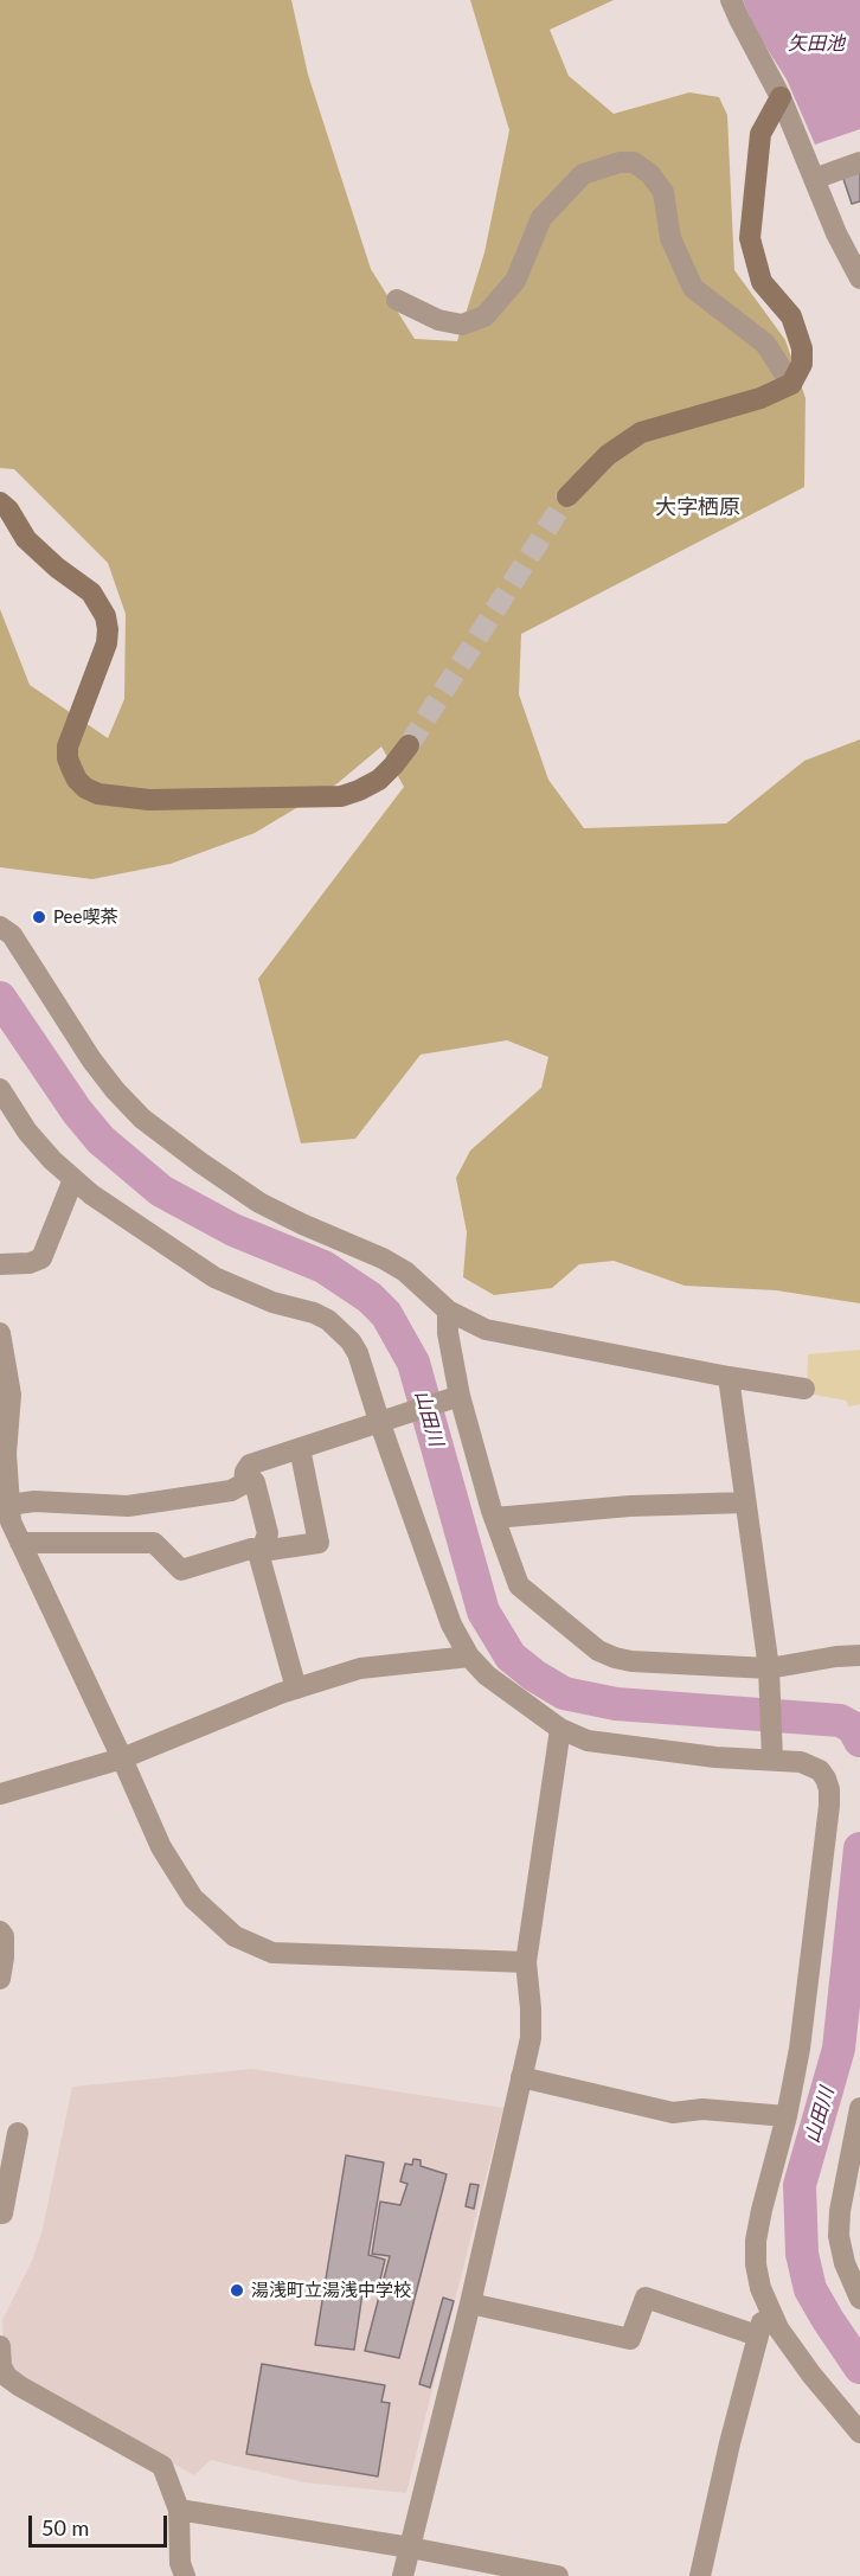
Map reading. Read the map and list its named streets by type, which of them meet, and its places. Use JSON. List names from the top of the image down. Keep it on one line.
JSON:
{"districts":["大字栖原"],"water":["矢田池","山田川"],"places":["Pee喫茶","湯浅町立湯浅中学校"],"scale_bar":"50 m"}
